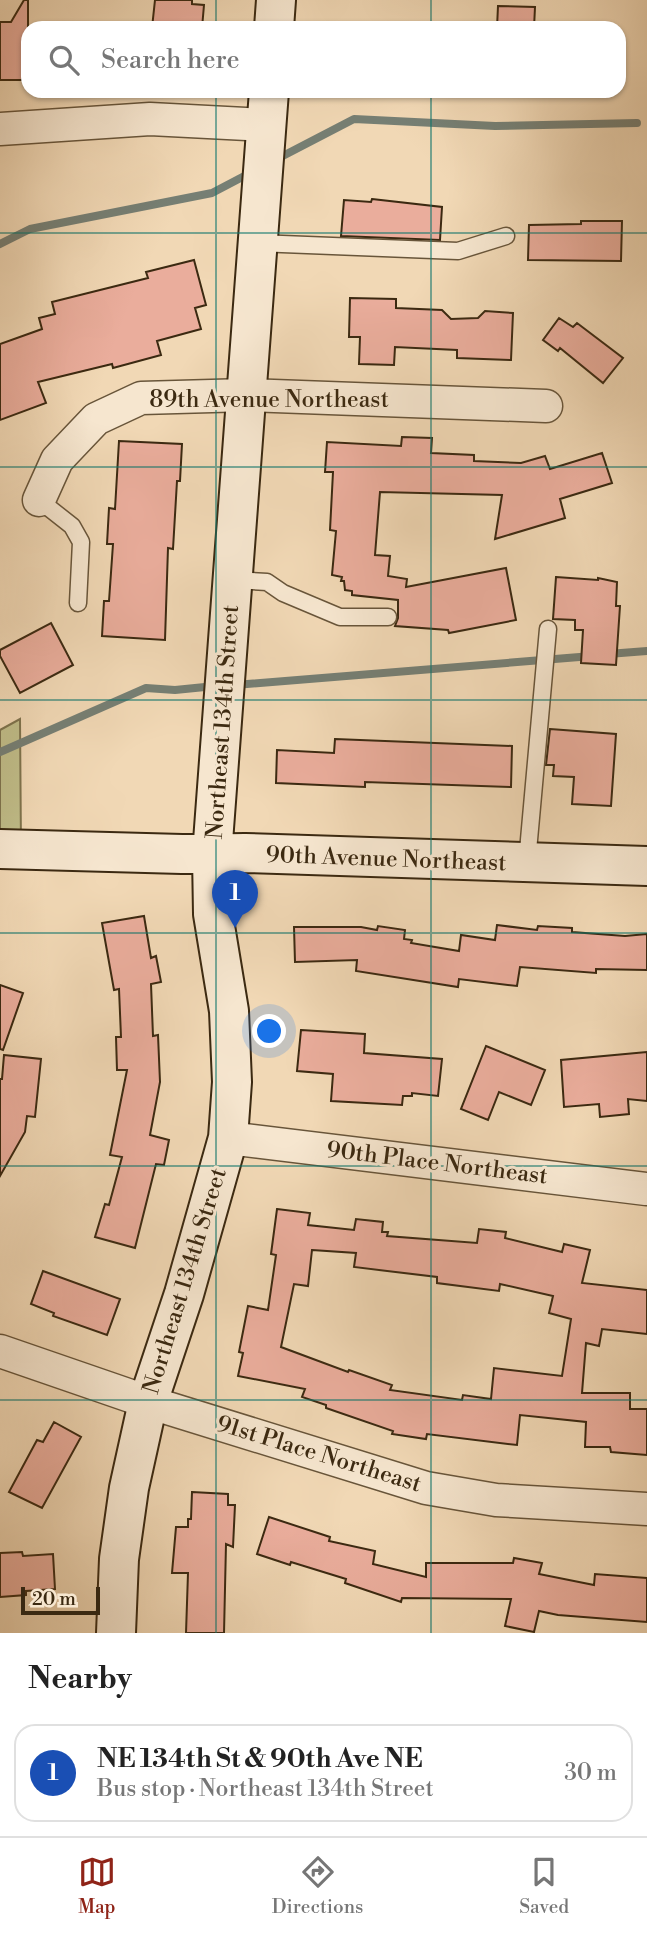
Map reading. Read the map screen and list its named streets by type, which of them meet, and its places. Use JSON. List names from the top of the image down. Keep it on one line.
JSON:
{"streets":{"street":["89th Avenue Northeast","Northeast 134th Street","90th Avenue Northeast","90th Place Northeast","91st Place Northeast"]},"crossings":[["89th Avenue Northeast","Northeast 134th Street"],["Northeast 134th Street","90th Avenue Northeast"],["Northeast 134th Street","90th Place Northeast"],["Northeast 134th Street","91st Place Northeast"]],"scale_bar":"20 m","page":{"search":"Search here","pins":"1","scale":"20 m","heading":"Nearby","list":[{"mark":"1","name":"NE 134th St & 90th Ave NE","note":"Bus stop · Northeast 134th Street","value":"30 m"}],"nav":["Map","Directions","Saved"]}}
